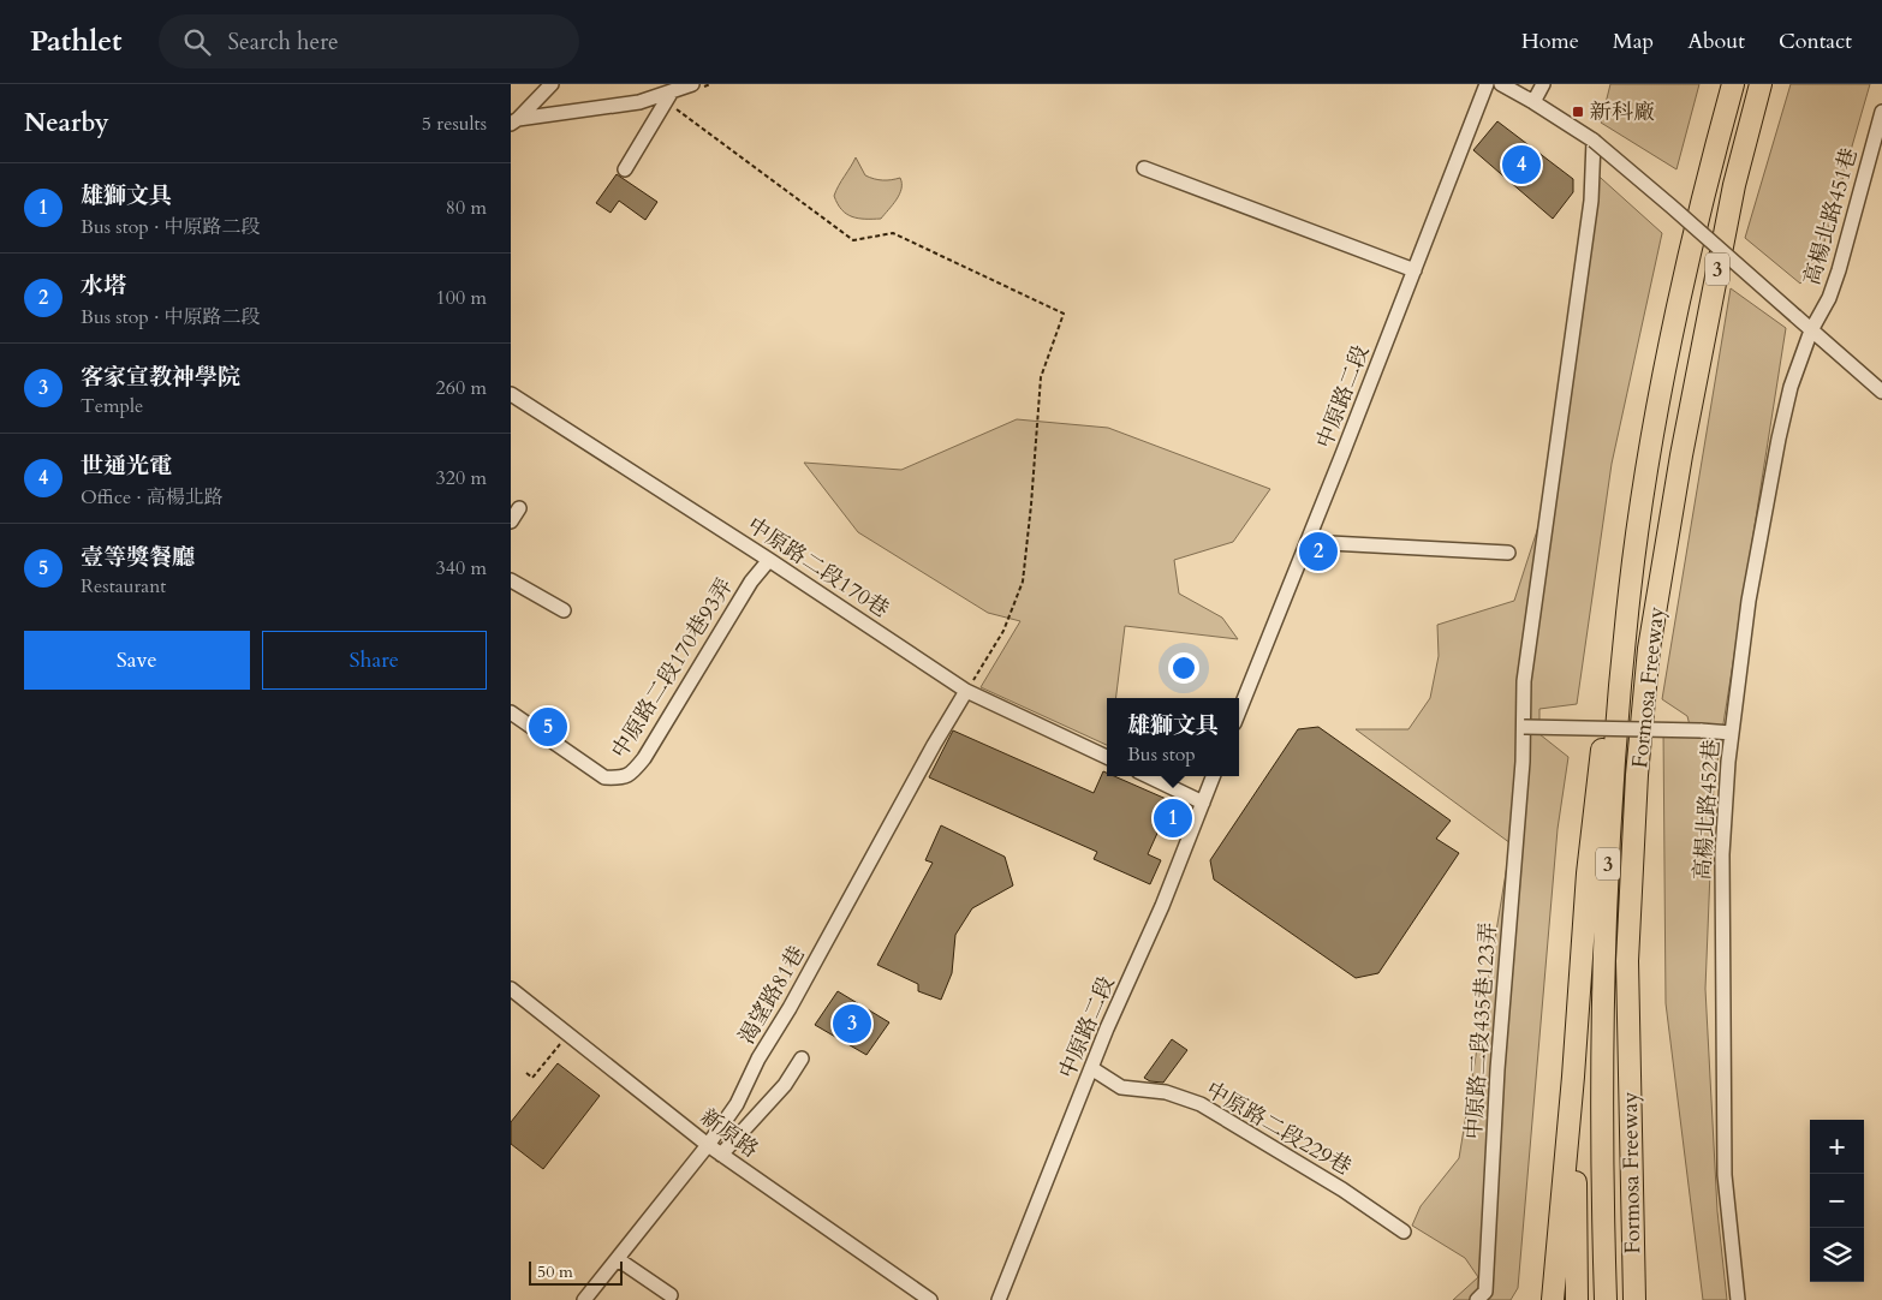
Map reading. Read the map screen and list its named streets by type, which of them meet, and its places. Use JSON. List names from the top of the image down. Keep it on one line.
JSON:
{"streets":{"highway":["3","Formosa Freeway"],"street":["高楊北路451巷","中原路二段","中原路二段170巷","中原路二段170巷93弄","高楊北路452巷","渴望路81巷","中原路二段435巷123弄","中原路二段229巷","新原路"]},"crossings":[["高楊北路451巷","高楊北路452巷"],["中原路二段","中原路二段229巷"],["中原路二段170巷","中原路二段170巷93弄"],["中原路二段170巷","渴望路81巷"],["渴望路81巷","新原路"]],"places":{"transit":["新科廠"]},"scale_bar":"50 m","page":{"header":"Pathlet","search":"Search here","nav":["Home","Map","About","Contact"],"heading":["Nearby","5 results"],"pins":["4","2","5","1","3"],"list":[{"mark":"1","name":"雄獅文具","note":"Bus stop · 中原路二段","value":"80 m"},{"mark":"2","name":"水塔","note":"Bus stop · 中原路二段","value":"100 m"},{"mark":"3","name":"客家宣教神學院","note":"Temple","value":"260 m"},{"mark":"4","name":"世通光電","note":"Office · 高楊北路","value":"320 m"},{"mark":"5","name":"壹等獎餐廳","note":"Restaurant","value":"340 m"}],"buttons":["Save","Share"],"popup":["雄獅文具","Bus stop"],"map_buttons":["+","−"],"scale":"50 m"}}
